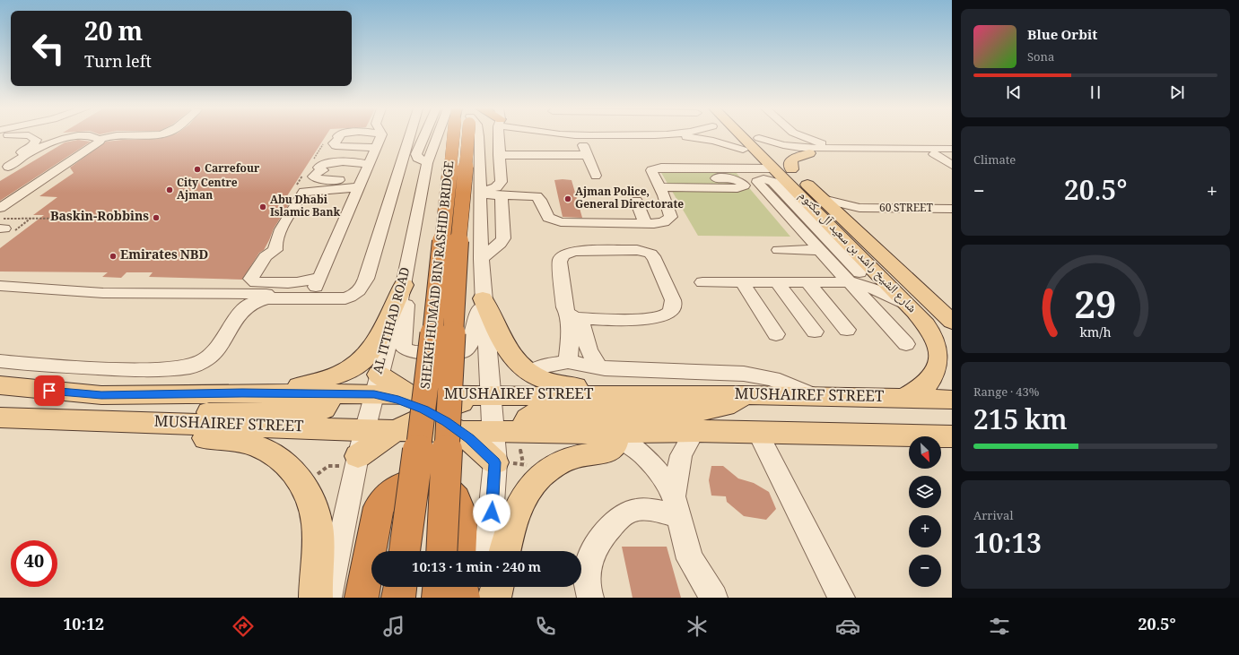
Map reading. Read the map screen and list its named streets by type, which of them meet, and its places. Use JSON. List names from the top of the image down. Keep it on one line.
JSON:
{"streets":{"highway":["SHEIKH HUMAID BIN RASHID BRIDGE"],"main road":["شارع الشيخ راشد بن سعيد آل مكتوم","MUSHAIREF STREET"],"street":["60 STREET","AL ITTIHAD ROAD"]},"crossings":[["60 STREET","شارع الشيخ راشد بن سعيد آل مكتوم"],["شارع الشيخ راشد بن سعيد آل مكتوم","MUSHAIREF STREET"],["AL ITTIHAD ROAD","MUSHAIREF STREET"]],"places":["Carrefour","City Centre Ajman","Ajman Police, General Directorate","Abu Dhabi Islamic Bank","Baskin-Robbins","Emirates NBD"],"north":"bottom right","page":{"turn":["20 m","Turn left"],"song":["Blue Orbit","Sona"],"tile":["Climate",["Range · 43%","215 km"],["Arrival","10:13"]],"heat":["−","20.5°","+"],"map_buttons":["+","−"],"limit":"40","trip":"10:13 · 1 min · 240 m","tabs":["10:12","20.5°"],"gauge":["29","km/h"]}}
